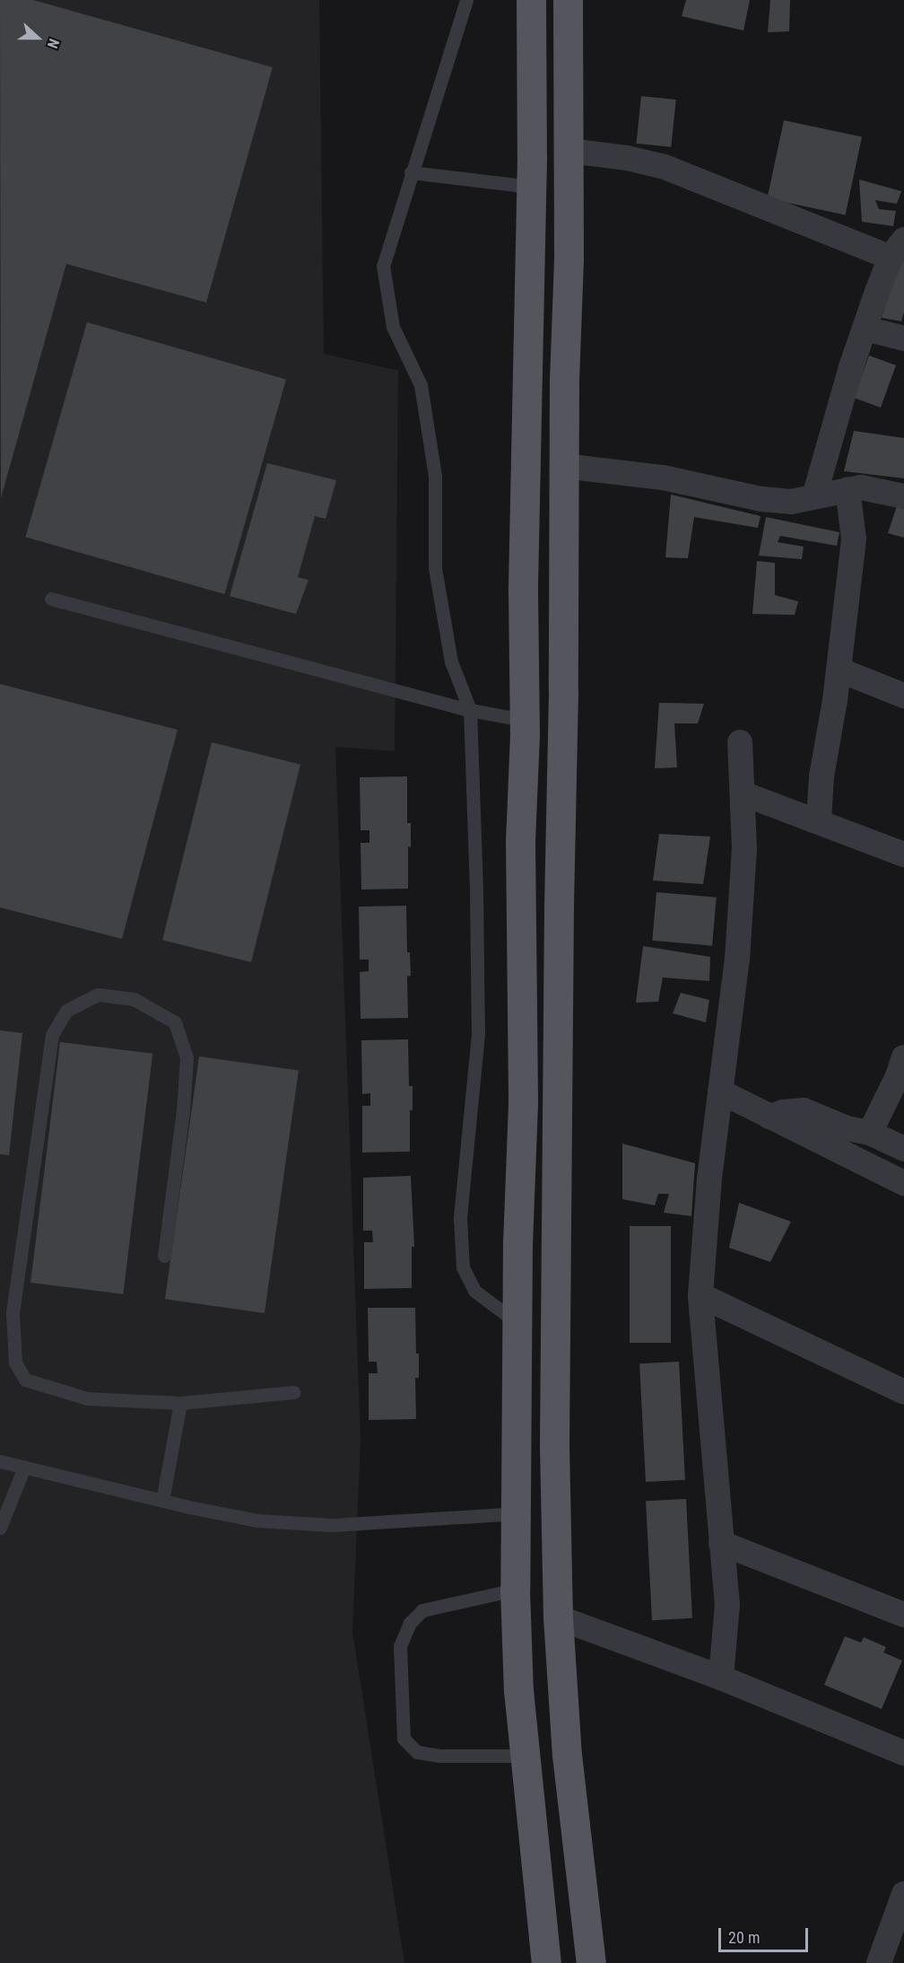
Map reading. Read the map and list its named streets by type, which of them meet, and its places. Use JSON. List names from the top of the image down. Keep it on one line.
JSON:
{"scale_bar":"20 m","north":"right"}
